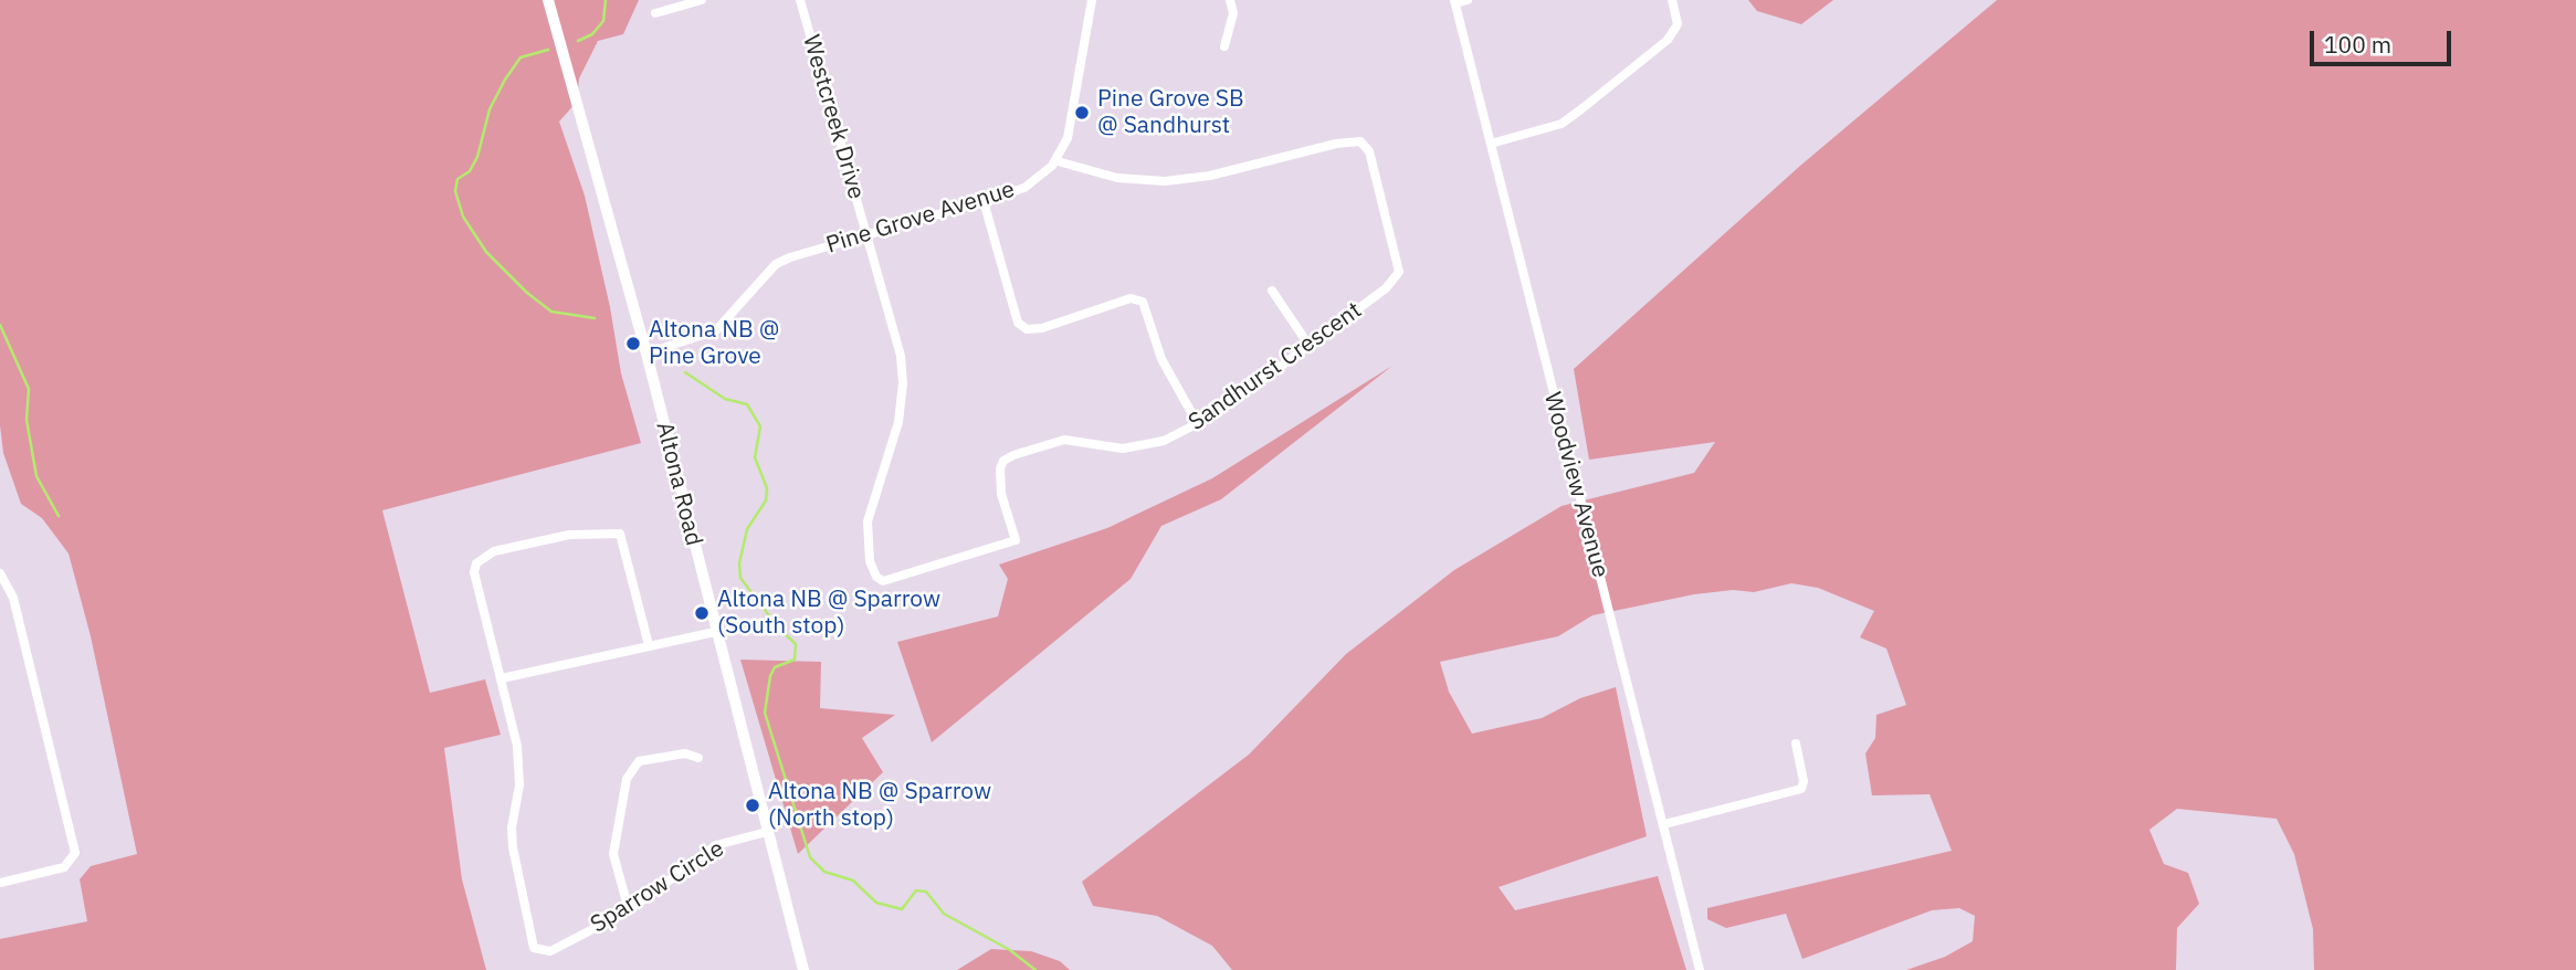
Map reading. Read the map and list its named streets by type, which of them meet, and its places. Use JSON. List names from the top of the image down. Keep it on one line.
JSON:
{"streets":{"main road":["Altona Road"],"street":["Westcreek Drive","Pine Grove Avenue","Sandhurst Crescent","Woodview Avenue","Sparrow Circle"]},"crossings":[["Westcreek Drive","Pine Grove Avenue"],["Westcreek Drive","Sandhurst Crescent"],["Pine Grove Avenue","Sandhurst Crescent"],["Pine Grove Avenue","Altona Road"],["Altona Road","Sparrow Circle"]],"places":["Pine Grove SB @ Sandhurst","Altona NB @ Pine Grove","Altona NB @ Sparrow (South stop)","Altona NB @ Sparrow (North stop)"],"scale_bar":"100 m"}
